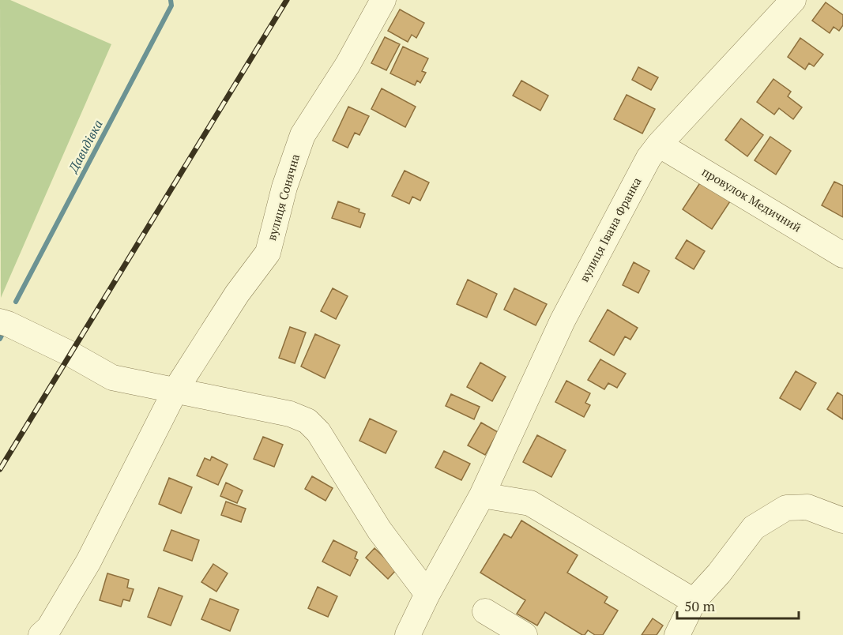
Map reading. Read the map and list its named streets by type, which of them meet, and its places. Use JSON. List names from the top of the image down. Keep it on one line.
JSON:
{"streets":{"street":["вулиця Сонячна","провулок Медичний","вулиця Івана Франка"]},"crossings":[["провулок Медичний","вулиця Івана Франка"]],"water":["Давидівка"],"scale_bar":"50 m"}
